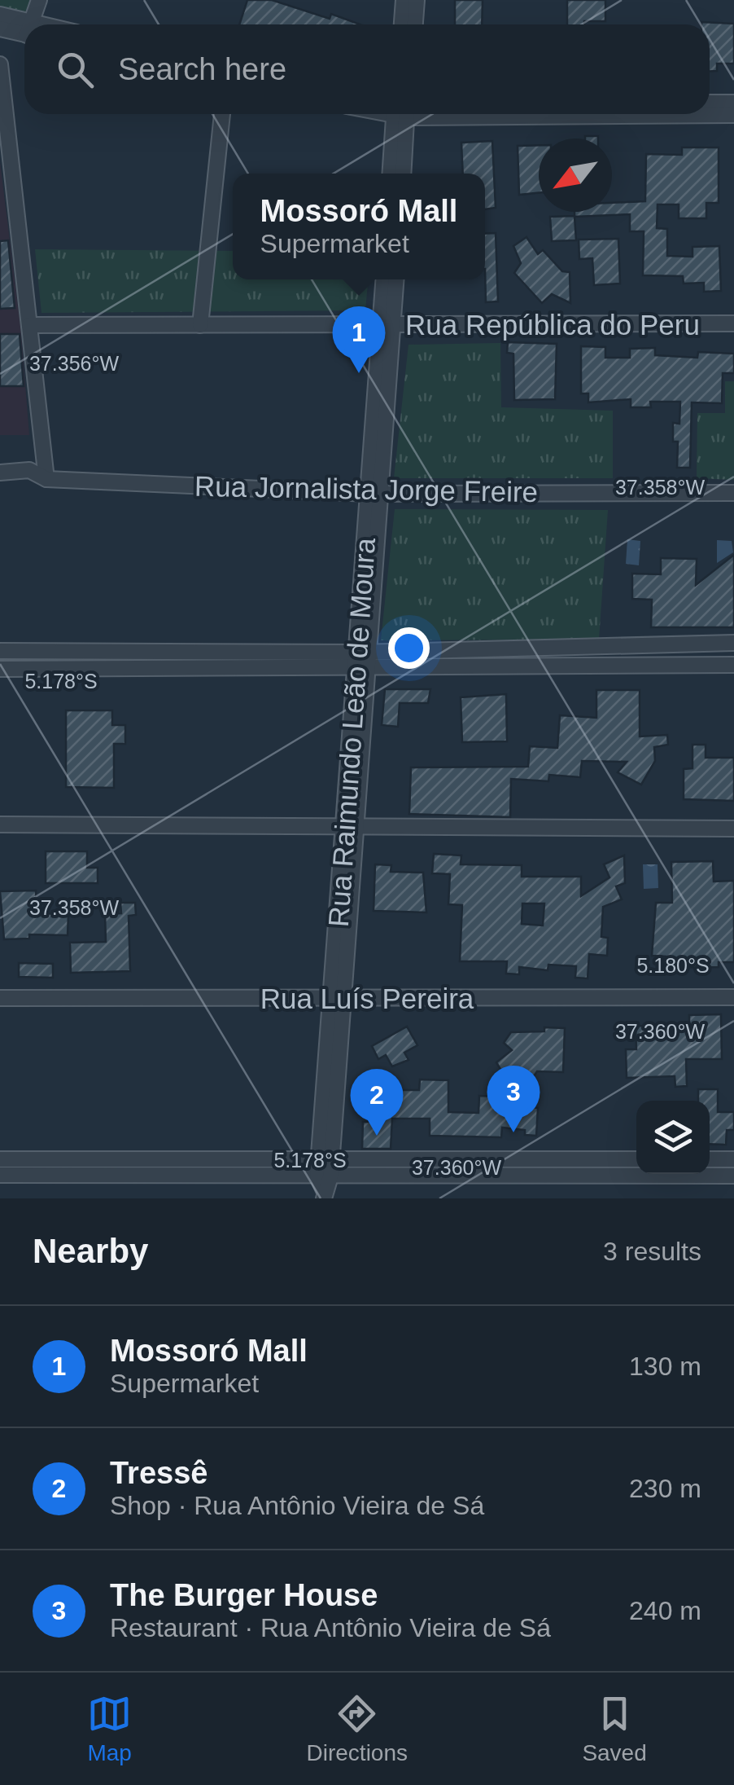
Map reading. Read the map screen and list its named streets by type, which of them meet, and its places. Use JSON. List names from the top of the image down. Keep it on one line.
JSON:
{"streets":{"street":["Rua República do Peru","Rua Jornalista Jorge Freire","Rua Raimundo Leão de Moura","Rua Luís Pereira"]},"crossings":[["Rua República do Peru","Rua Raimundo Leão de Moura"],["Rua Jornalista Jorge Freire","Rua Raimundo Leão de Moura"],["Rua Raimundo Leão de Moura","Rua Luís Pereira"]],"north":"bottom left","page":{"search":"Search here","popup":["Mossoró Mall","Supermarket"],"pins":["1","3","2"],"heading":["Nearby","3 results"],"list":[{"mark":"1","name":"Mossoró Mall","note":"Supermarket","value":"130 m"},{"mark":"2","name":"Tressê","note":"Shop · Rua Antônio Vieira de Sá","value":"230 m"},{"mark":"3","name":"The Burger House","note":"Restaurant · Rua Antônio Vieira de Sá","value":"240 m"}],"nav":["Map","Directions","Saved"]},"coordinates":["37.356°W","37.358°W","5.178°S","5.180°S","37.360°W"]}
